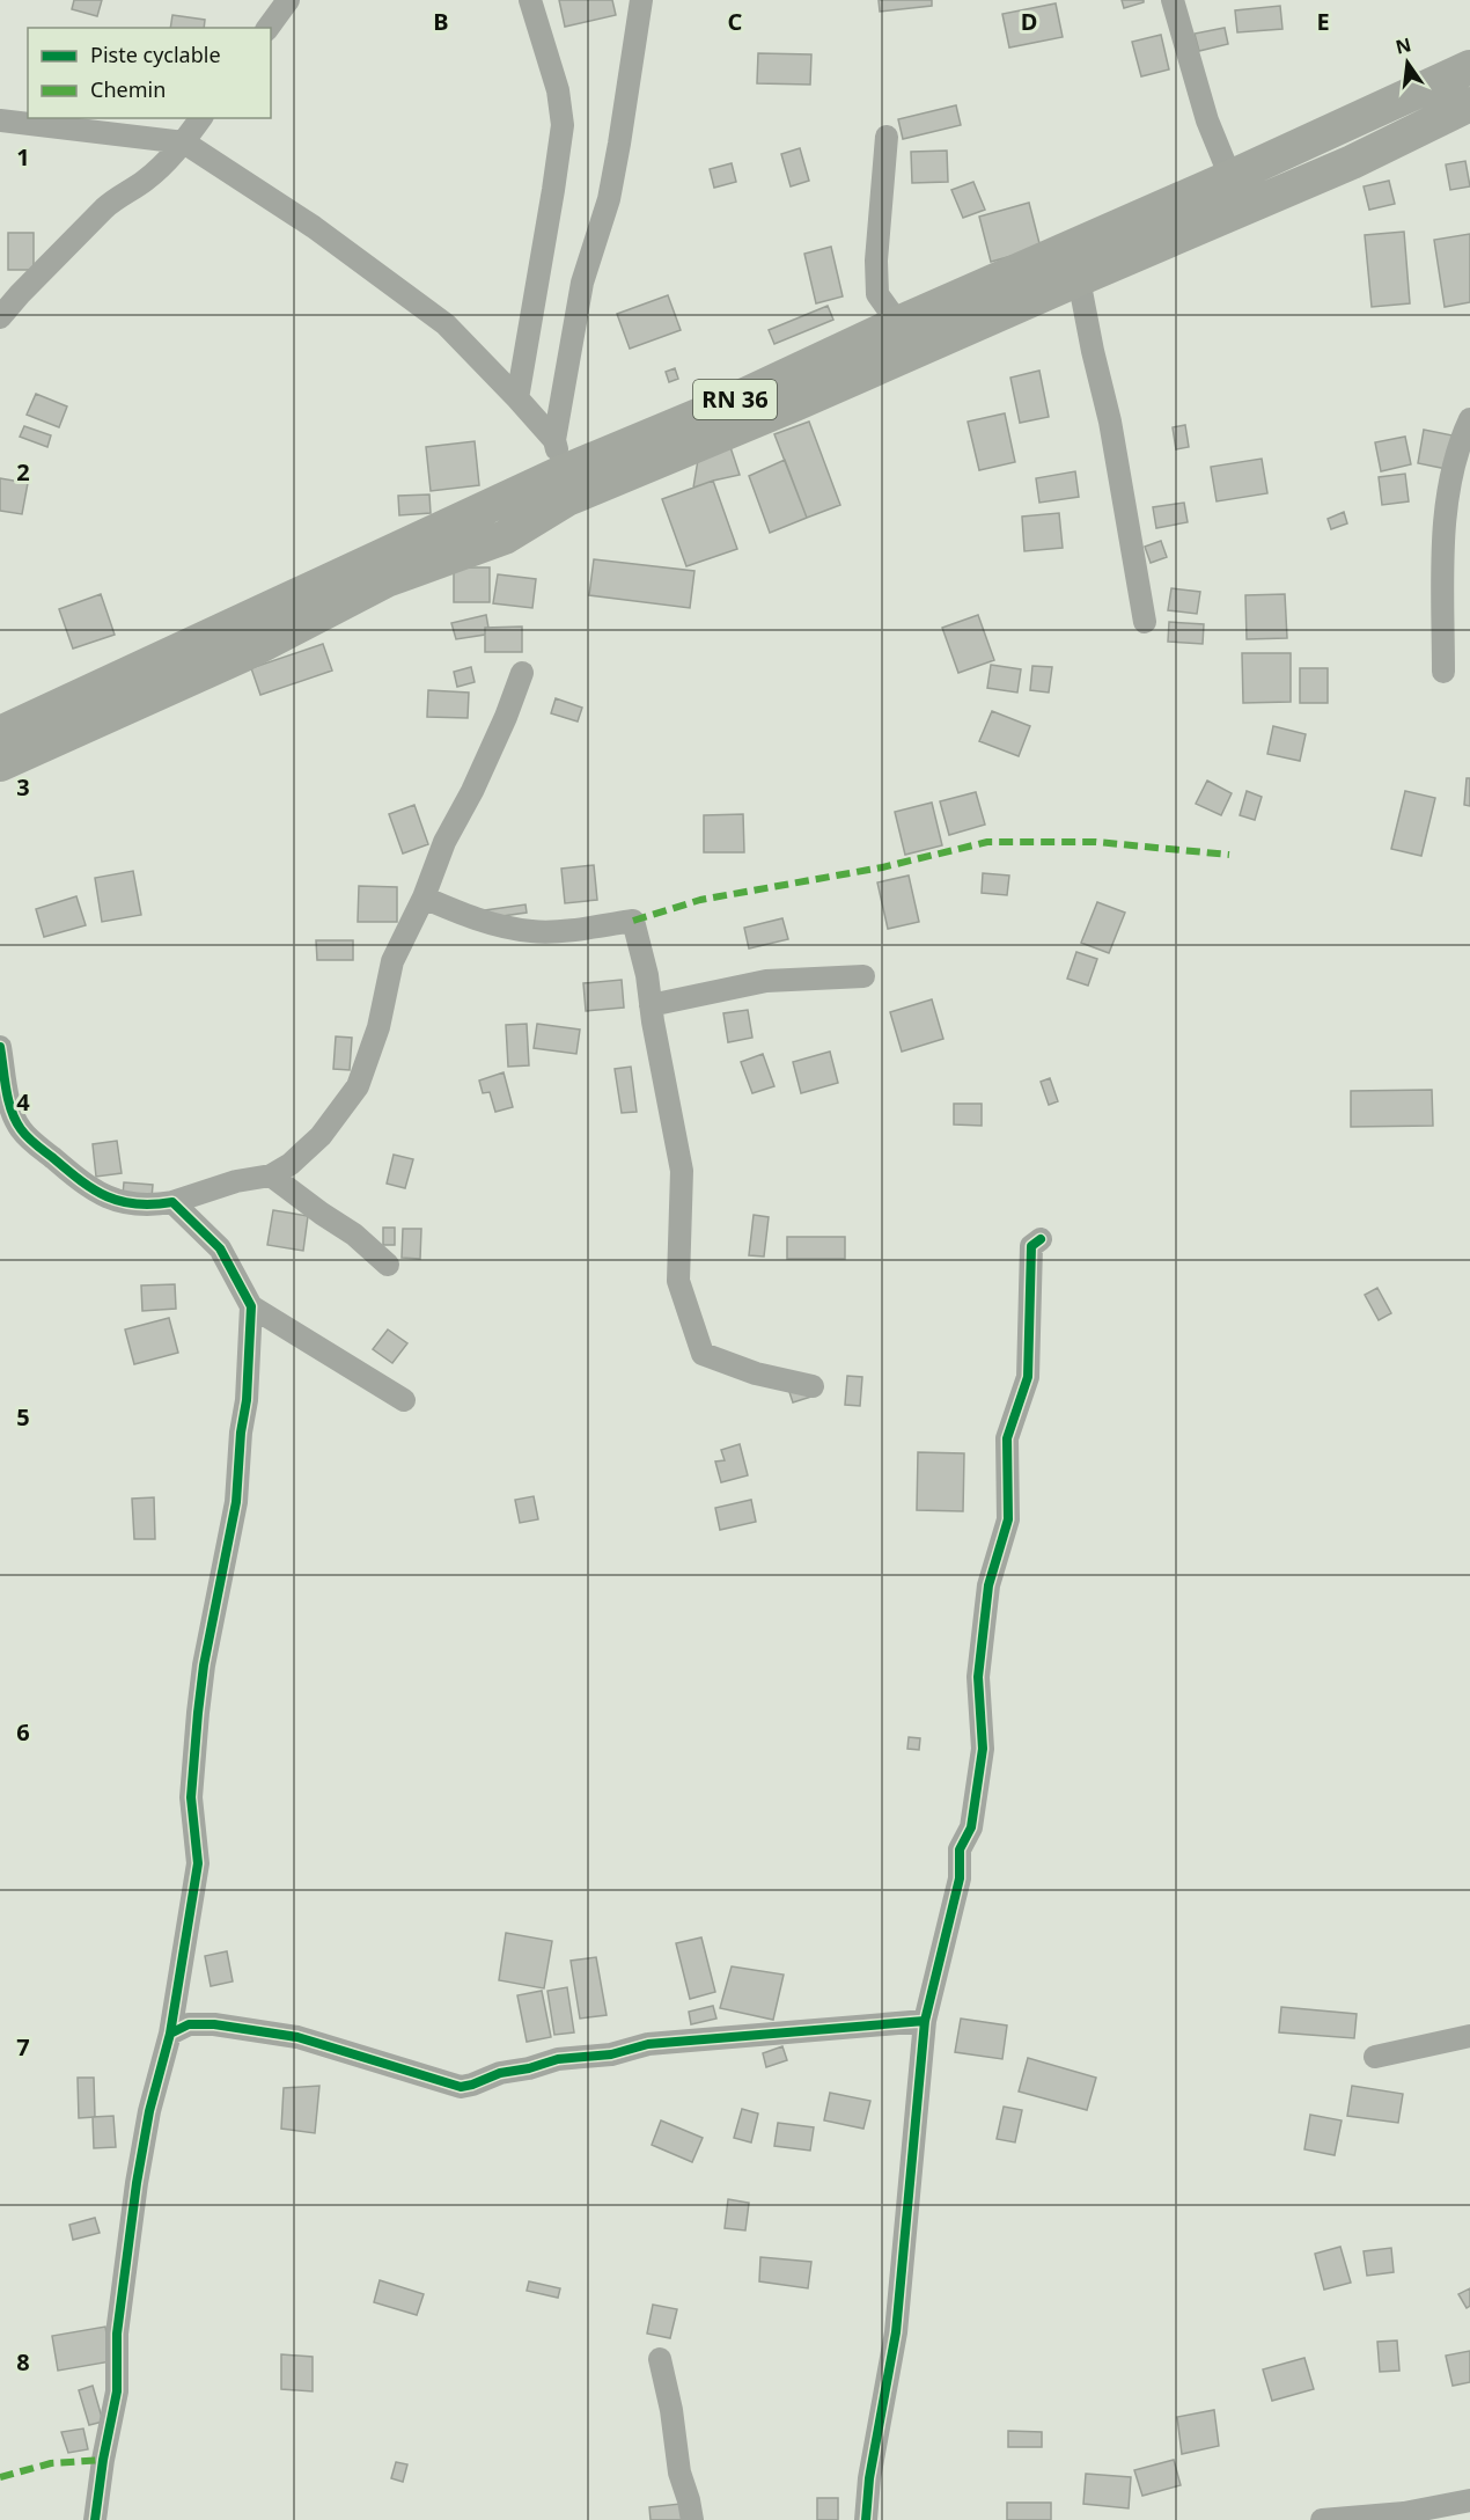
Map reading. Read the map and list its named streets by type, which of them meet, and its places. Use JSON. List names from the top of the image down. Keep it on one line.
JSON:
{"streets":{"main road":["RN 36"]},"legend":["Piste cyclable","Chemin"],"north":"top","grid":{"columns":["B","C","D","E"],"rows":["1","2","3","4","5","6","7","8"]}}
